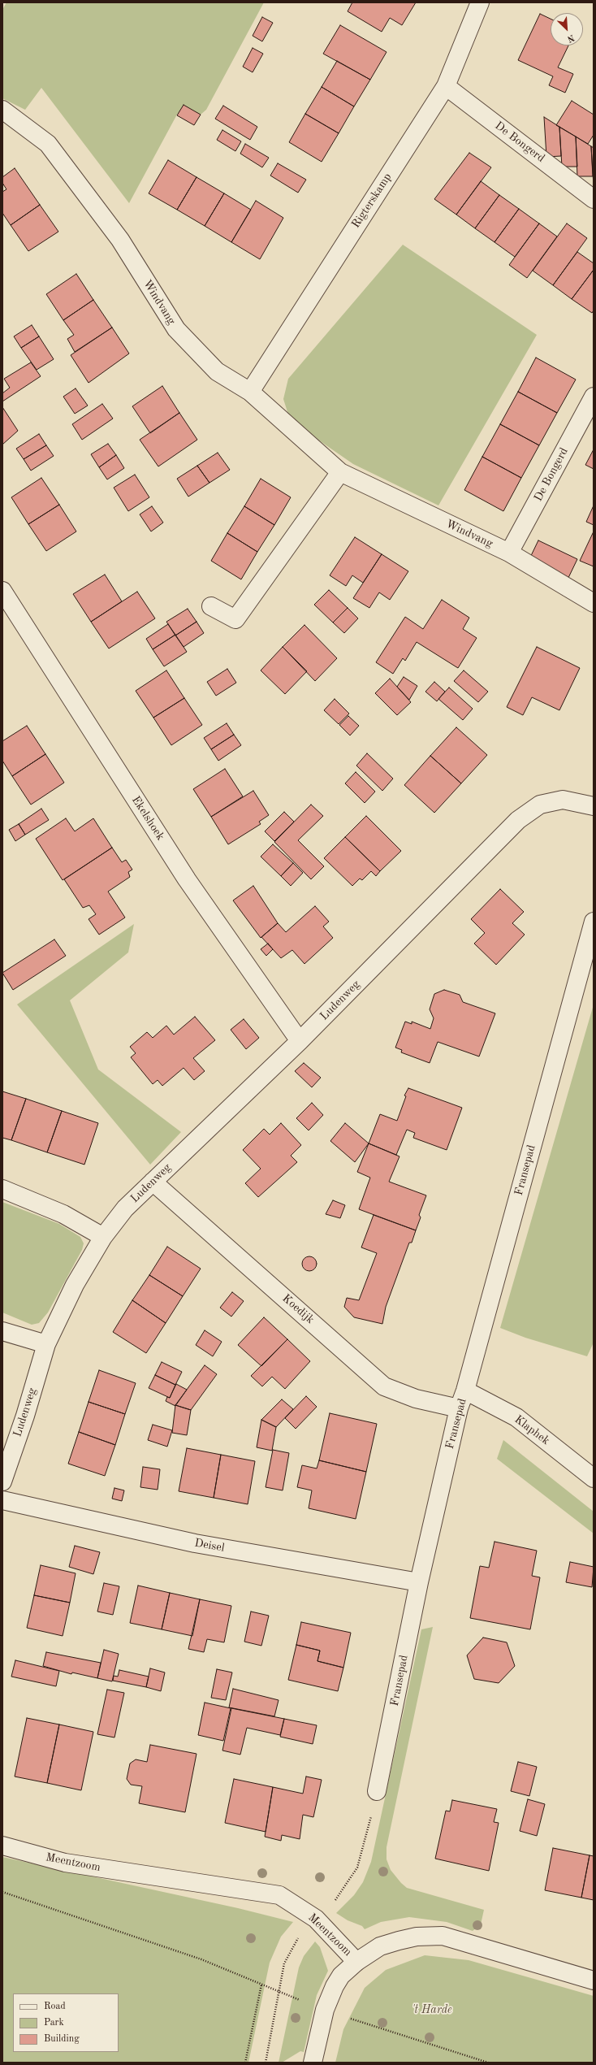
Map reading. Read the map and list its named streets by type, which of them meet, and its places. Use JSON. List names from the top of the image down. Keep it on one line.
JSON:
{"streets":{"street":["De Bongerd","Rigterskamp","Windvang","Ekelshoek","Ludenweg","Fransepad","Koedijk","Klaphek","Deisel","Meentzoom"]},"crossings":[["De Bongerd","Rigterskamp"],["De Bongerd","Windvang"],["Rigterskamp","Windvang"],["Ekelshoek","Ludenweg"],["Ludenweg","Koedijk"],["Fransepad","Koedijk"],["Fransepad","Klaphek"],["Fransepad","Deisel"]],"parks":["'t Harde"],"legend":["Road","Park","Building"],"north":"bottom right"}
